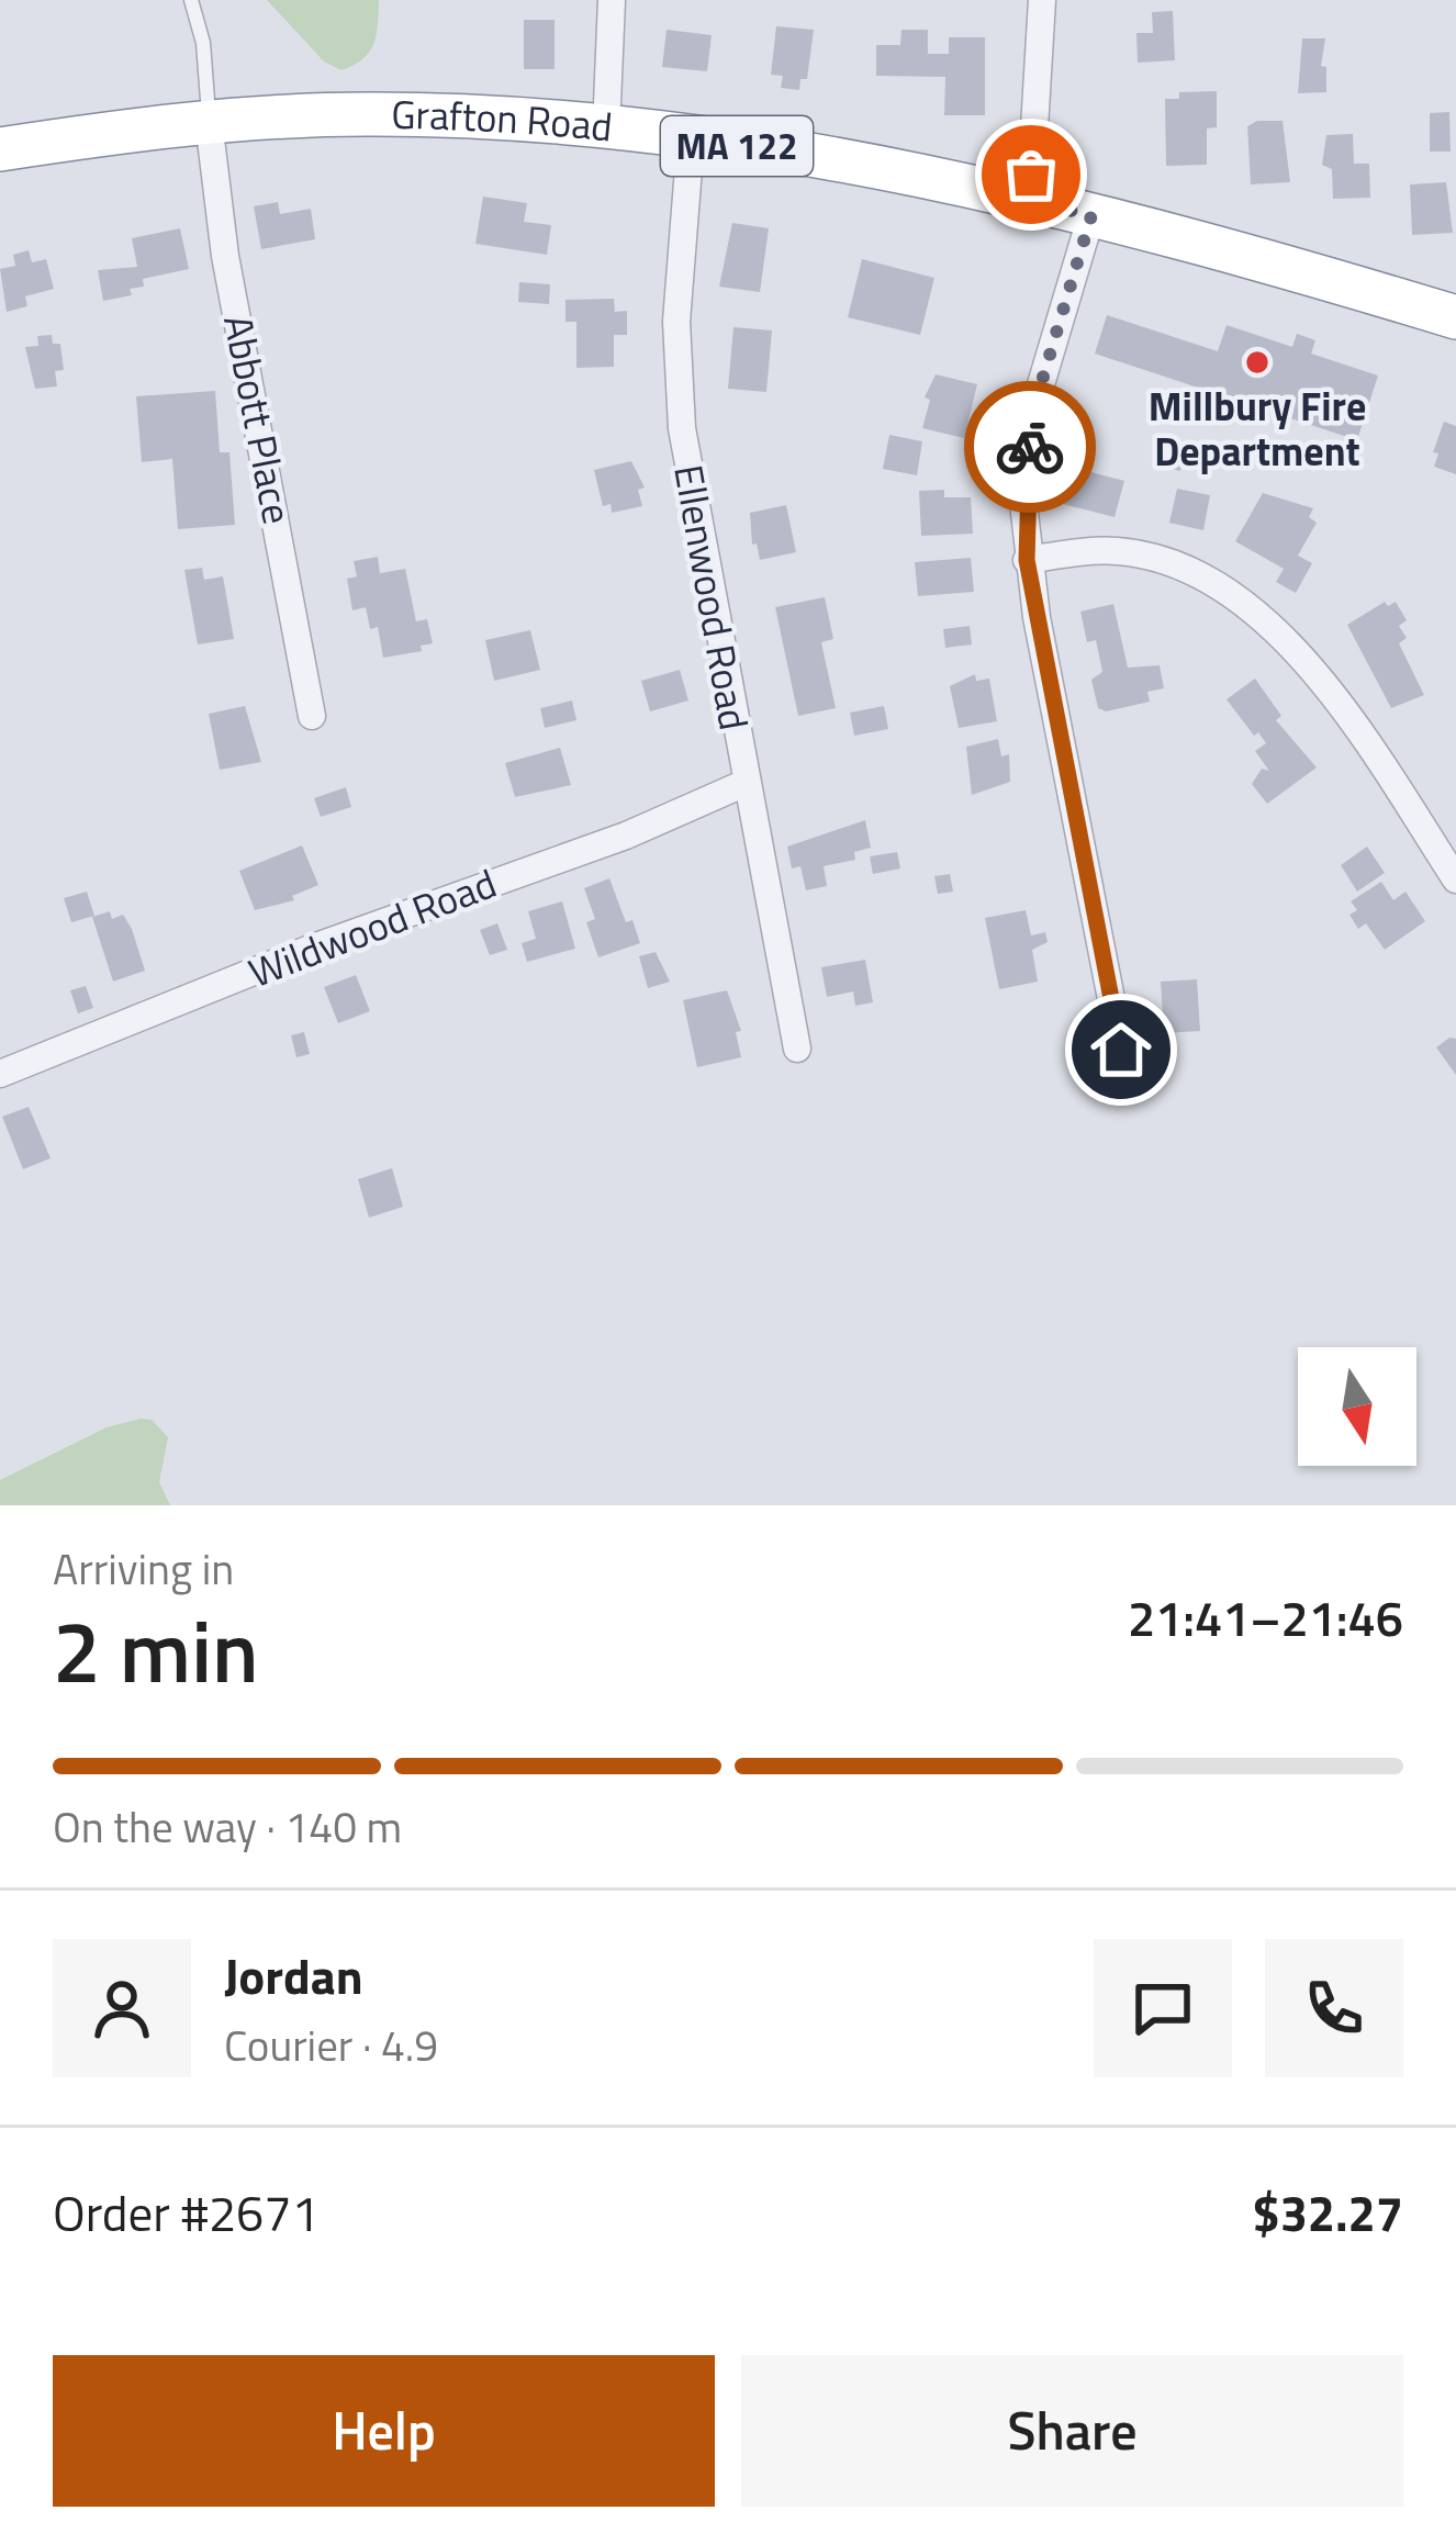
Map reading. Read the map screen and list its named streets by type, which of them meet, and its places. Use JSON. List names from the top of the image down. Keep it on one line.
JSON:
{"streets":{"highway":["Grafton Road","MA 122"],"street":["Abbott Place","Ellenwood Road","Wildwood Road"]},"crossings":[["Grafton Road","Abbott Place"],["Grafton Road","Ellenwood Road"],["Ellenwood Road","Wildwood Road"]],"places":["Millbury Fire Department"],"north":"bottom","page":{"heading":["2 min","Arriving in","21:41–21:46"],"panel":["Jordan","Courier · 4.9","Order #2671","$32.27"],"bar":"On the way · 140 m","buttons":["Help","Share"]}}
